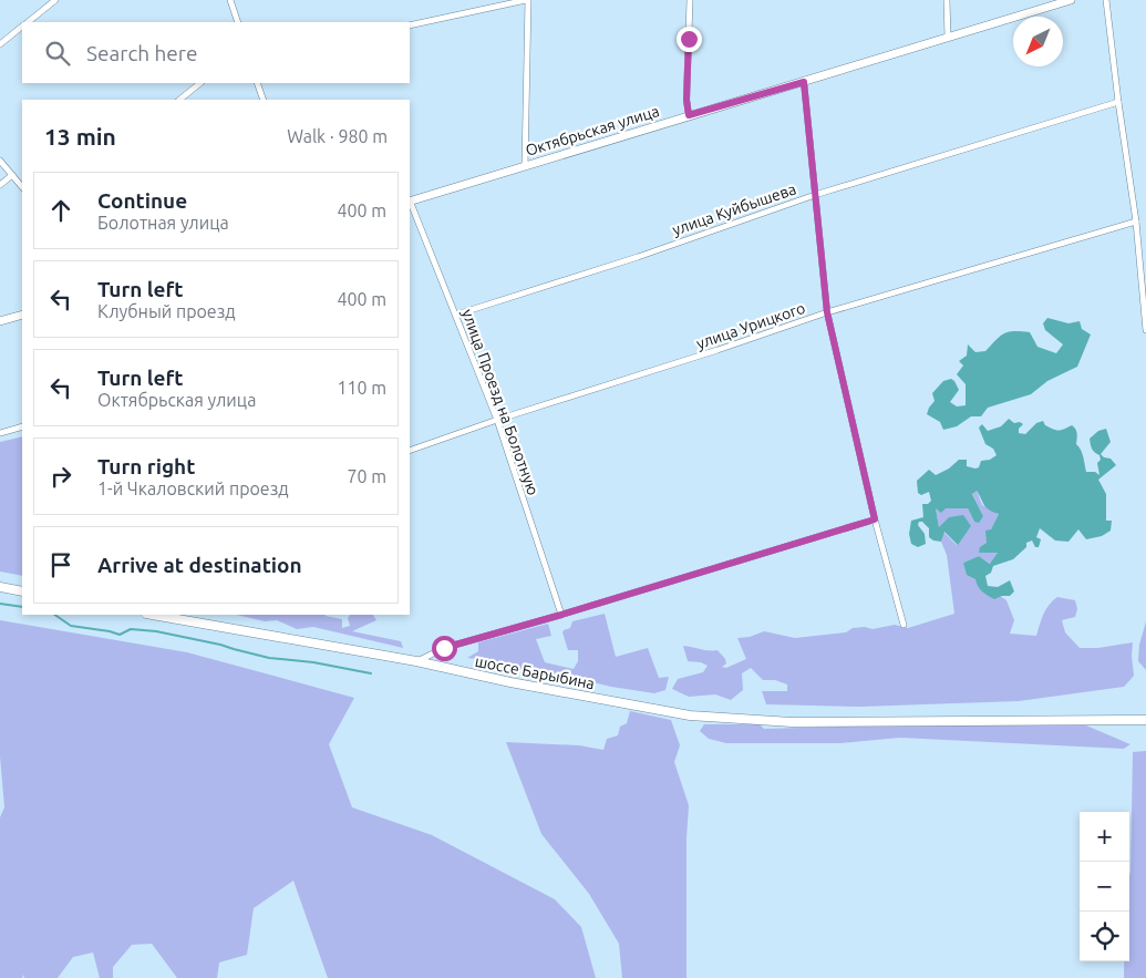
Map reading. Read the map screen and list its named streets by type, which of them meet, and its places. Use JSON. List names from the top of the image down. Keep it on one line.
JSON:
{"streets":{"main road":["шоссе Барыбина"],"street":["Октябрьская улица","улица Куйбышева","улица Урицкого","улица Проезд на Болотную"]},"crossings":[["улица Куйбышева","улица Проезд на Болотную"],["улица Урицкого","улица Проезд на Болотную"]],"north":"bottom left","page":{"search":"Search here","heading":["13 min","Walk · 980 m"],"list":[["Continue","Болотная улица","400 m"],["Turn left","Клубный проезд","400 m"],["Turn left","Октябрьская улица","110 m"],["Turn right","1-й Чкаловский проезд","70 m"],"Arrive at destination"],"map_buttons":["+","−"]}}
